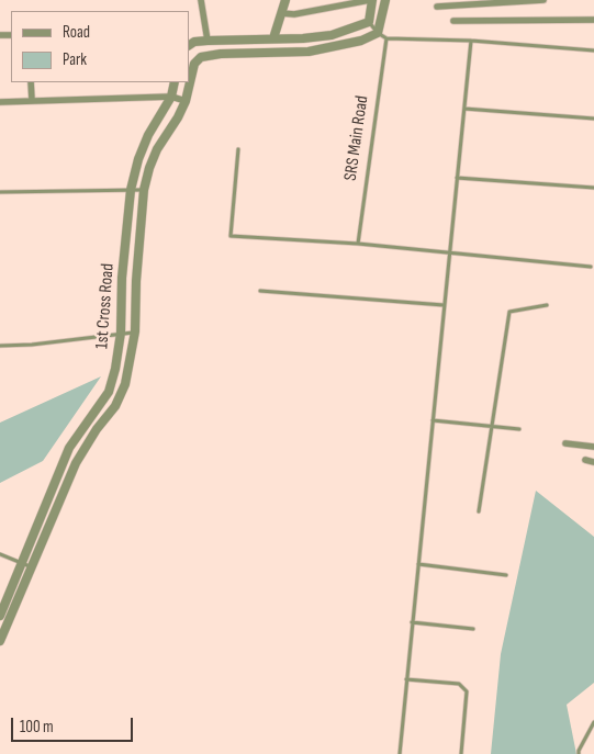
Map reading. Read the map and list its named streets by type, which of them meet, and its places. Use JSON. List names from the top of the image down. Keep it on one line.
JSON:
{"streets":{"street":["1st Cross Road"],"lane":["SRS Main Road"]},"legend":["Road","Park"],"scale_bar":"100 m"}
